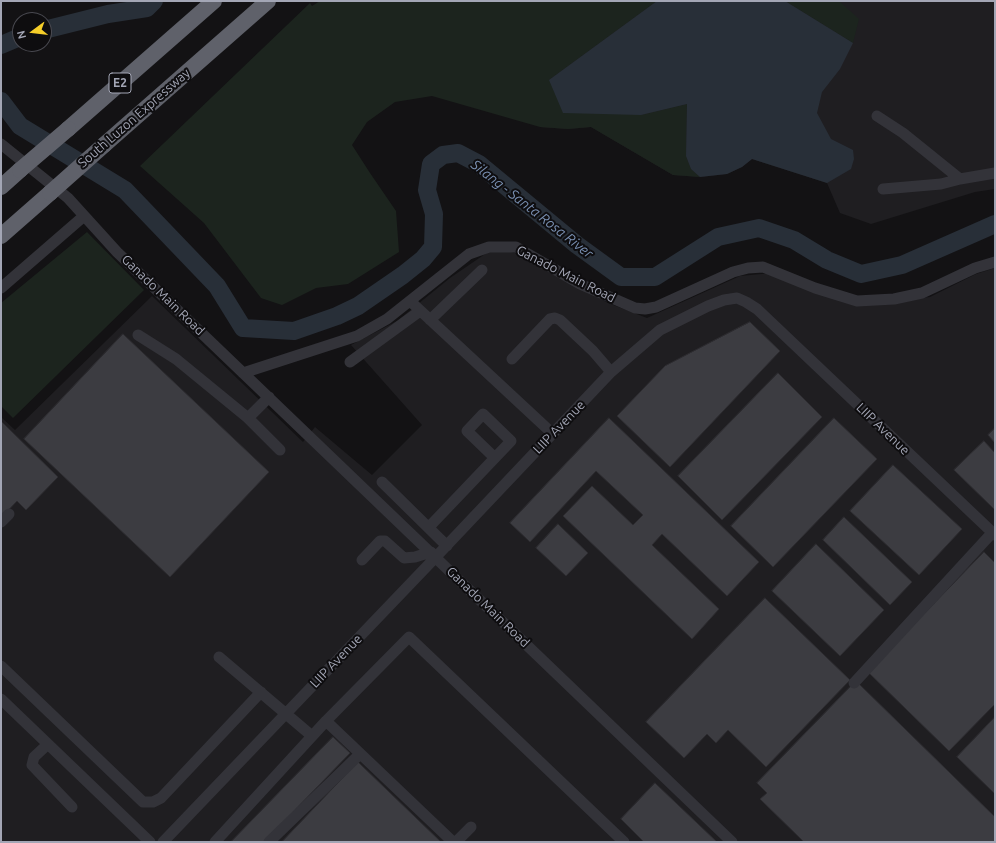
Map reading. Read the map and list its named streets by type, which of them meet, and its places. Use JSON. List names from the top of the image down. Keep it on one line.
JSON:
{"streets":{"highway":["E2","South Luzon Expressway"],"street":["Ganado Main Road","LIIP Avenue"]},"crossings":[["Ganado Main Road","LIIP Avenue"]],"water":["Silang - Santa Rosa River"],"north":"left"}
